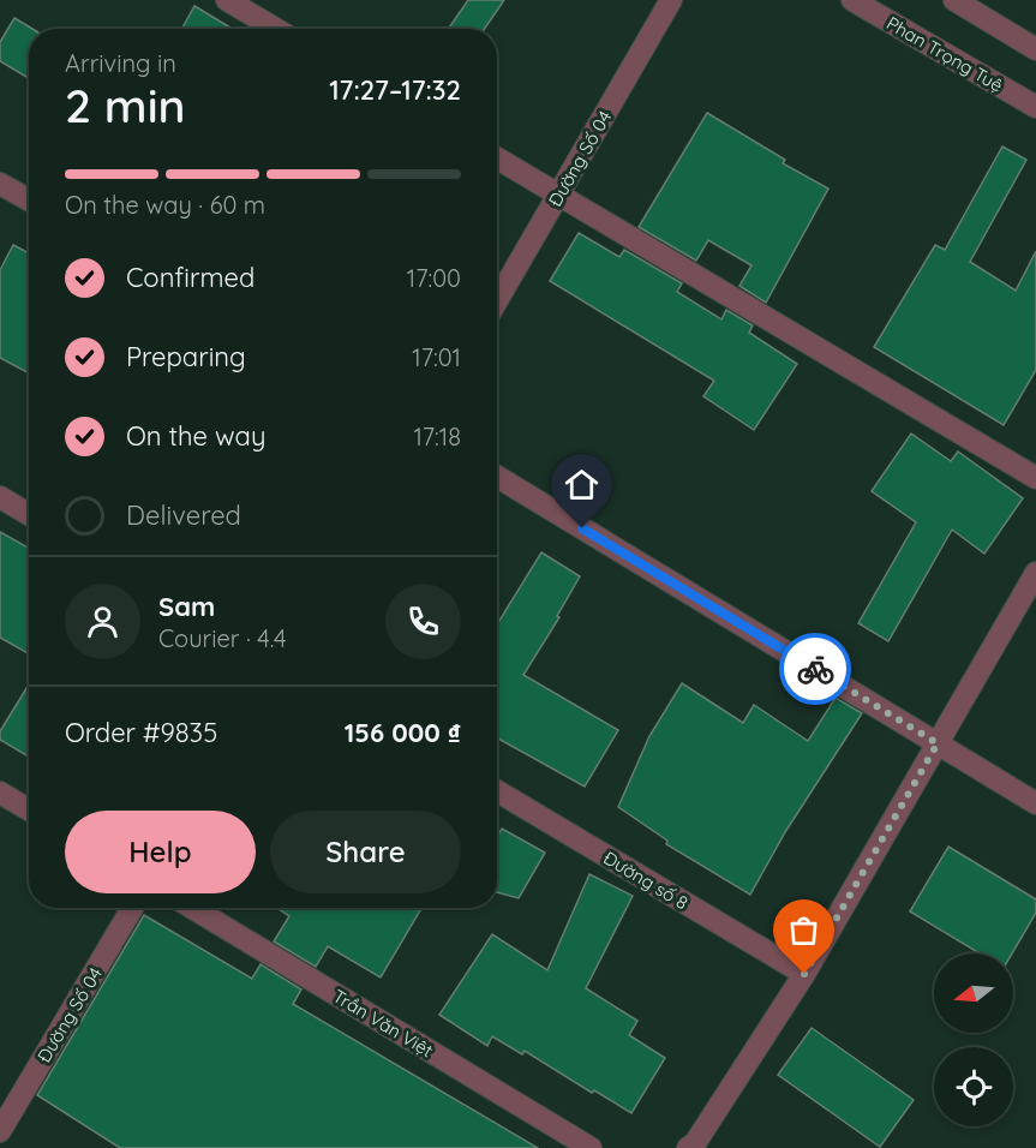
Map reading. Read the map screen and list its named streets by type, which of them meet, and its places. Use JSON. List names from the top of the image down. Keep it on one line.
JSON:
{"streets":{"street":["Phan Trọng Tuệ","Đường Số 04","Đường số 8","Trần Văn Việt"]},"north":"left","page":{"heading":["2 min","Arriving in","17:27–17:32"],"panel":["Sam","Courier · 4.4","Order #9835","156 000 ₫"],"bar":"On the way · 60 m","list":[["Confirmed","17:00"],["Preparing","17:01"],["On the way","17:18"],"Delivered"],"buttons":["Help","Share"]}}
